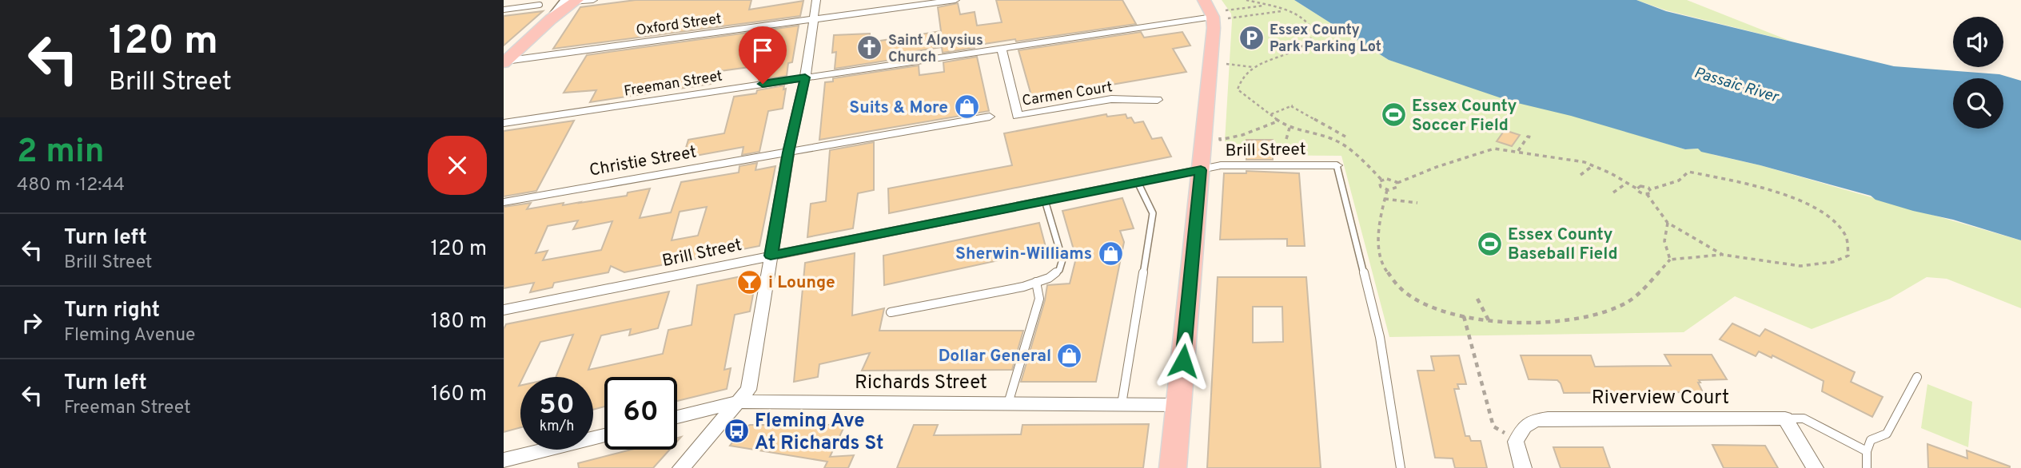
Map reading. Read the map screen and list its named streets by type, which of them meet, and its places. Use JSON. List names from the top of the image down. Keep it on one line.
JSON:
{"streets":{"street":["Oxford Street","Freeman Street","Carmen Court","Brill Street","Christie Street","Richards Street","Riverview Court"]},"crossings":[["Freeman Street","Carmen Court"]],"water":["Passaic River"],"places":{"parking":["Essex County Park Parking Lot"],"church":["Saint Aloysius Church"],"shop":["Suits & More","Sherwin-Williams","Dollar General"],"sports":["Essex County Soccer Field","Essex County Baseball Field"],"bar":["i Lounge"],"bus stop":["Fleming Ave At Richards St"]},"page":{"turn":["120 m","Brill Street"],"heading":["2 min","480 m · 12:44"],"list":[{"name":"Turn left","note":"Brill Street","value":"120 m"},{"name":"Turn right","note":"Fleming Avenue","value":"180 m"},{"name":"Turn left","note":"Freeman Street","value":"160 m"}],"speed":"50 km/h","limit":"60"}}
